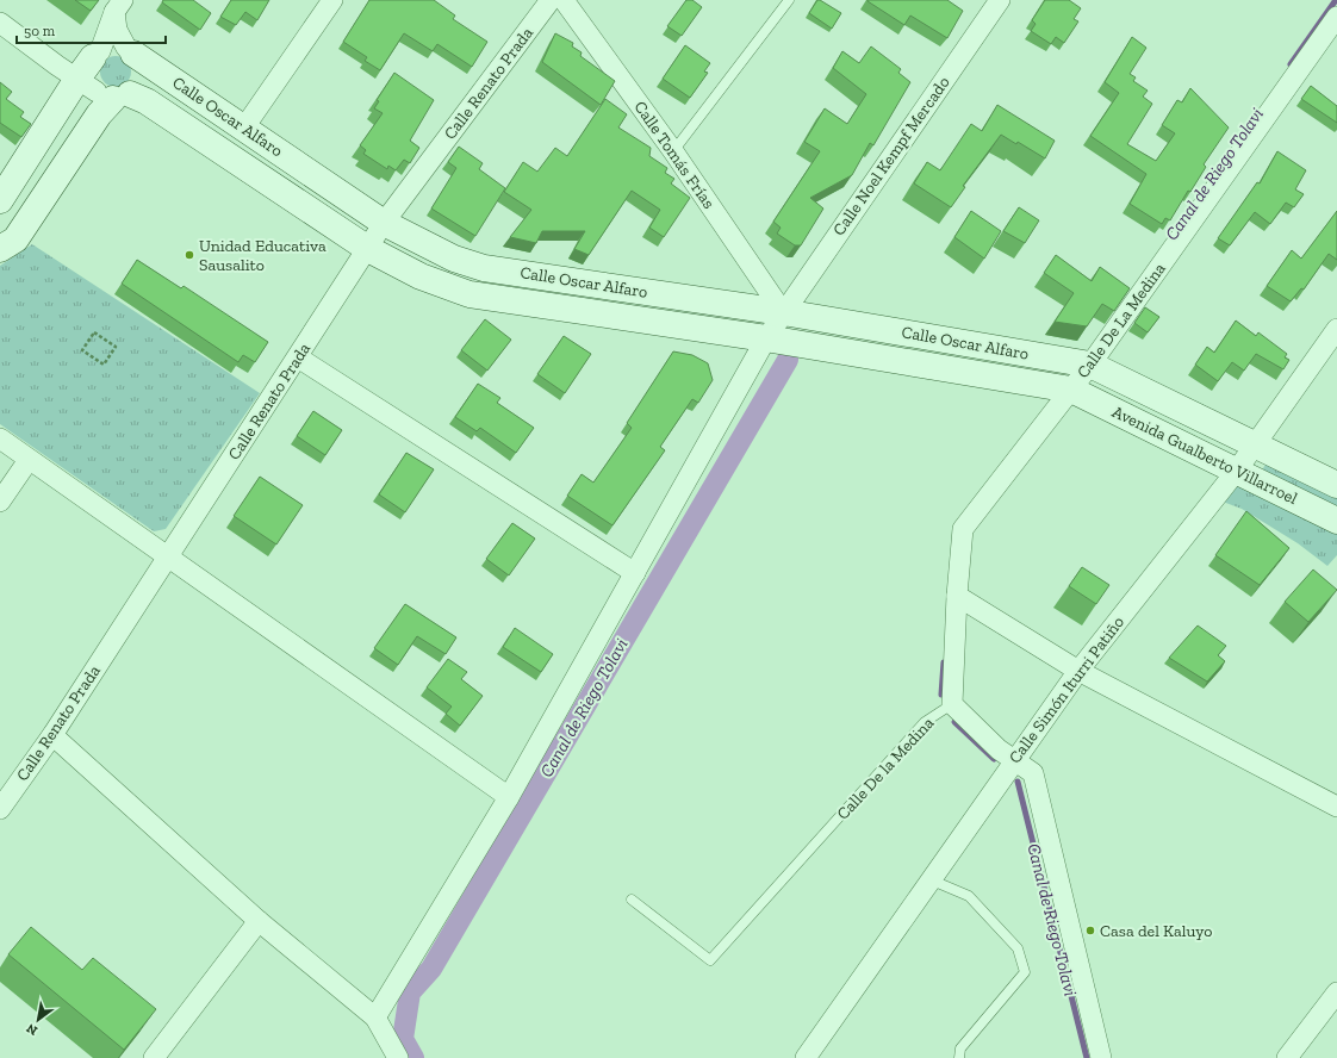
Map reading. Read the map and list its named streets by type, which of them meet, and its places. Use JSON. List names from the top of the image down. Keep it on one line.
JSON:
{"streets":{"main road":["Calle Oscar Alfaro","Avenida Gualberto Villarroel"],"street":["Calle Renato Prada","Calle Tomás Frías","Calle Noel Kempf Mercado","Calle De La Medina","Calle Simón Iturri Patiño","Calle De la Medina"]},"crossings":[["Calle Renato Prada","Calle Oscar Alfaro"],["Calle Oscar Alfaro","Calle Tomás Frías"],["Calle Oscar Alfaro","Calle Noel Kempf Mercado"],["Calle Oscar Alfaro","Calle De La Medina"],["Calle Oscar Alfaro","Avenida Gualberto Villarroel"],["Calle Oscar Alfaro","Calle De la Medina"],["Calle Tomás Frías","Calle Noel Kempf Mercado"],["Calle De La Medina","Avenida Gualberto Villarroel"],["Calle De La Medina","Calle De la Medina"],["Avenida Gualberto Villarroel","Calle Simón Iturri Patiño"],["Avenida Gualberto Villarroel","Calle De la Medina"]],"water":["Canal de Riego Tolavi"],"places":["Unidad Educativa Sausalito","Casa del Kaluyo"],"scale_bar":"50 m","north":"bottom left"}
